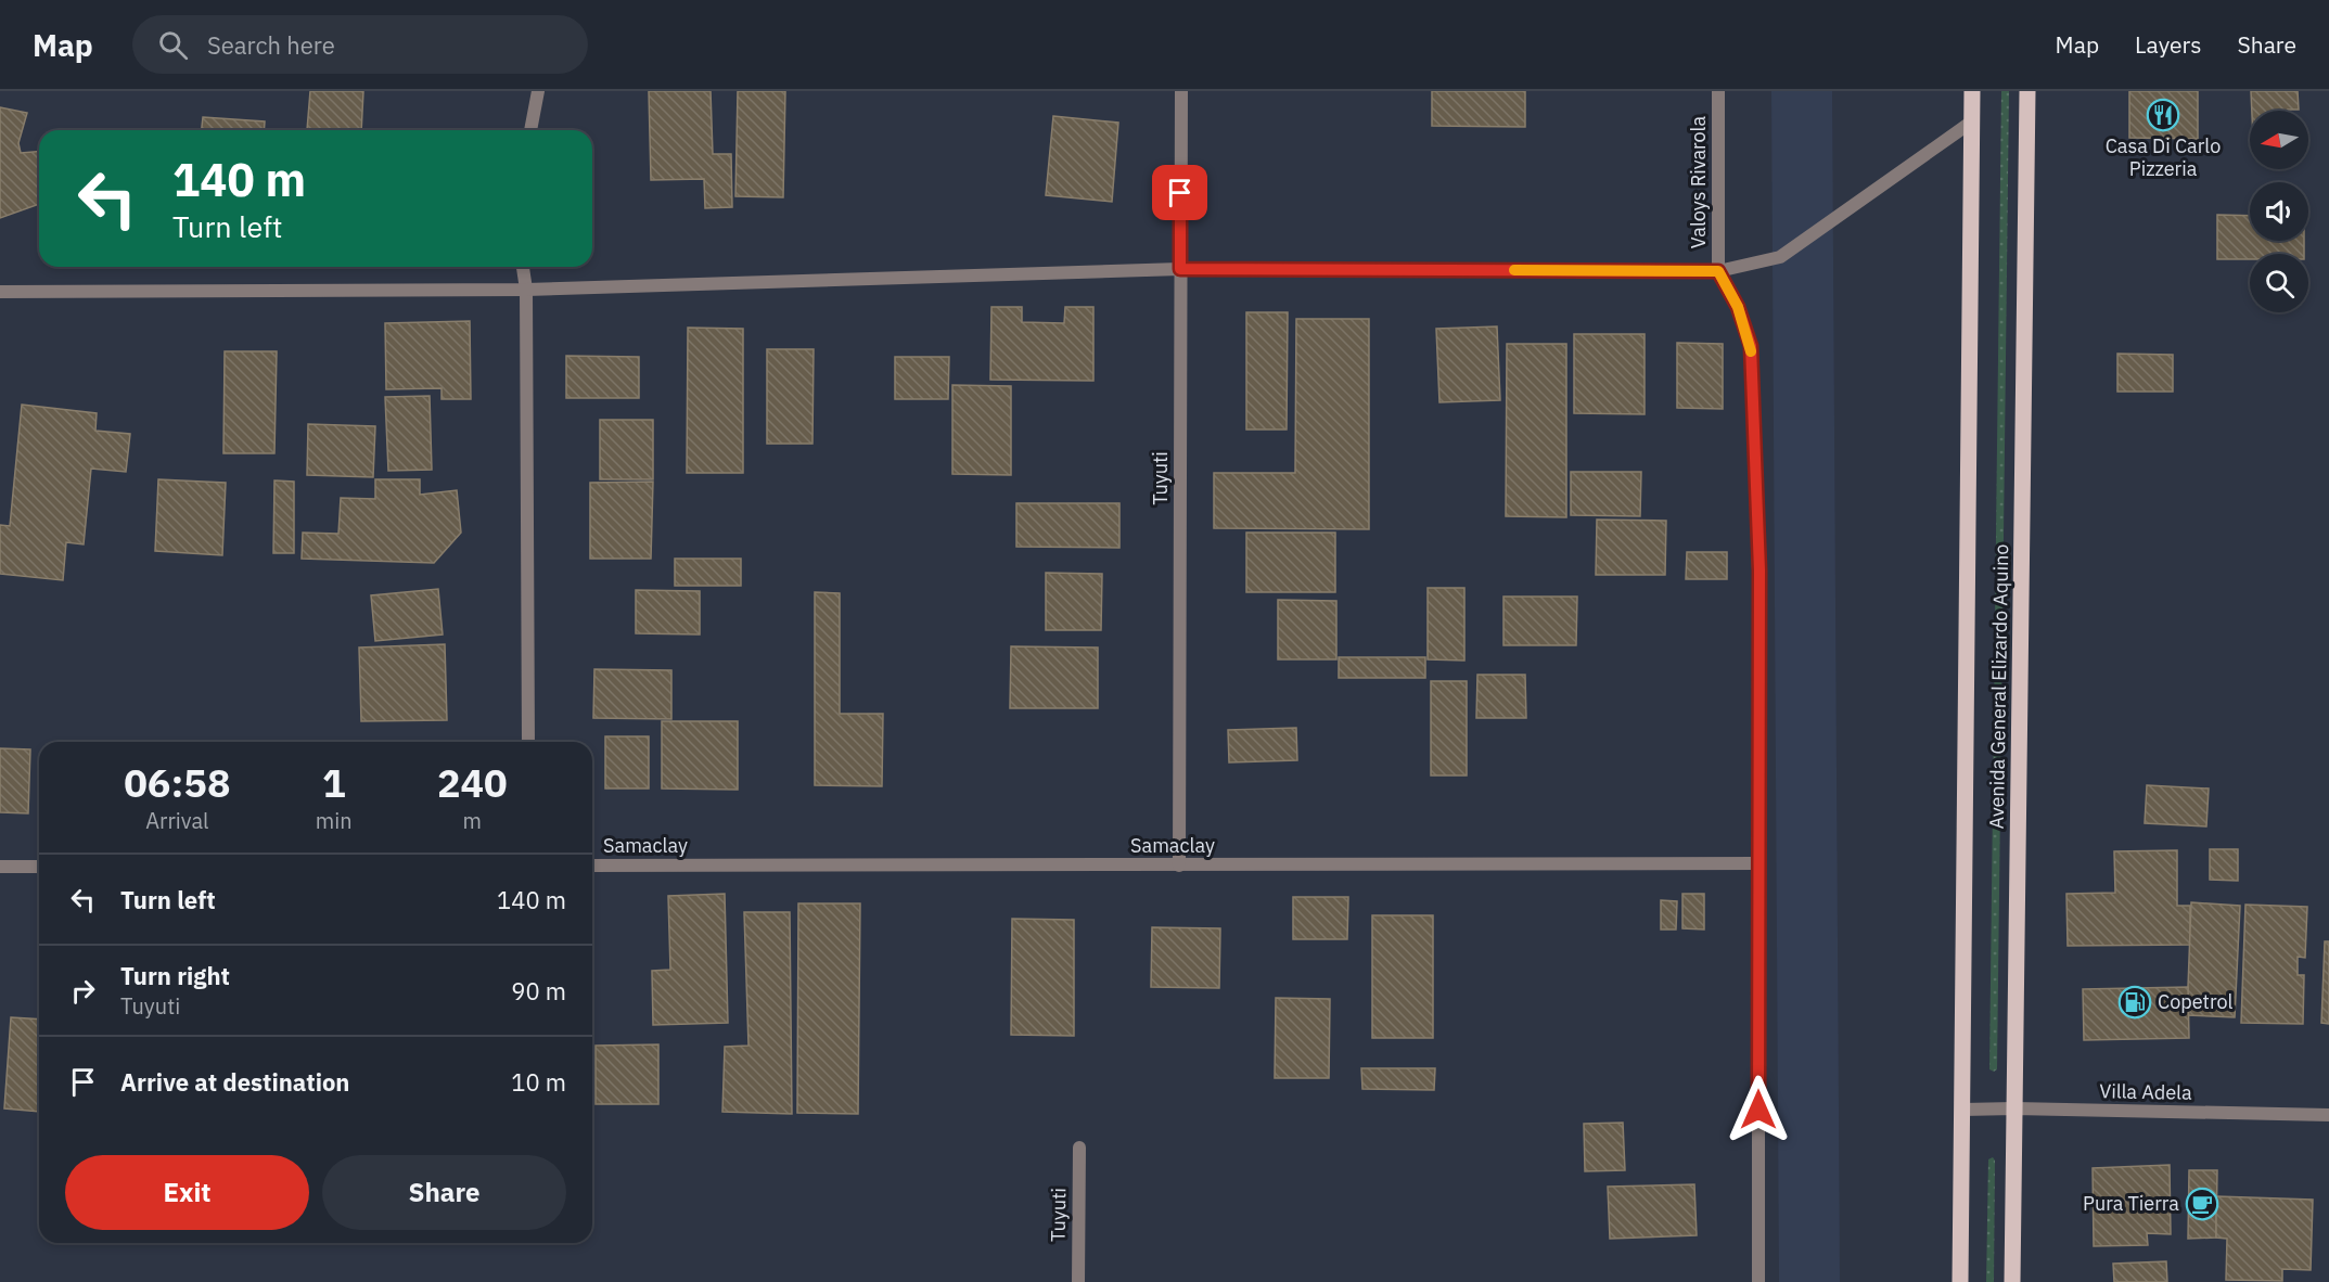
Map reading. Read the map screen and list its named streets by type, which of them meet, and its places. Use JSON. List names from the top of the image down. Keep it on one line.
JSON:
{"streets":{"main road":["Avenida General Elizardo Aquino"],"street":["Valoys Rivarola","Tuyuti","Samaclay","Villa Adela"]},"crossings":[["Valoys Rivarola","Samaclay"],["Tuyuti","Samaclay"],["Avenida General Elizardo Aquino","Villa Adela"]],"places":{"restaurant":["Casa Di Carlo Pizzeria"],"fuel station":["Copetrol"],"cafe":["Pura Tierra"]},"north":"left","page":{"header":"Map","search":"Search here","nav":["Map","Layers","Share"],"turn":["140 m","Turn left"],"eta":["06:58","Arrival","1","min","240","m"],"list":[{"name":"Turn left","value":"140 m"},{"name":"Turn right","note":"Tuyuti","value":"90 m"},{"name":"Arrive at destination","value":"10 m"}],"buttons":["Exit","Share"]}}
